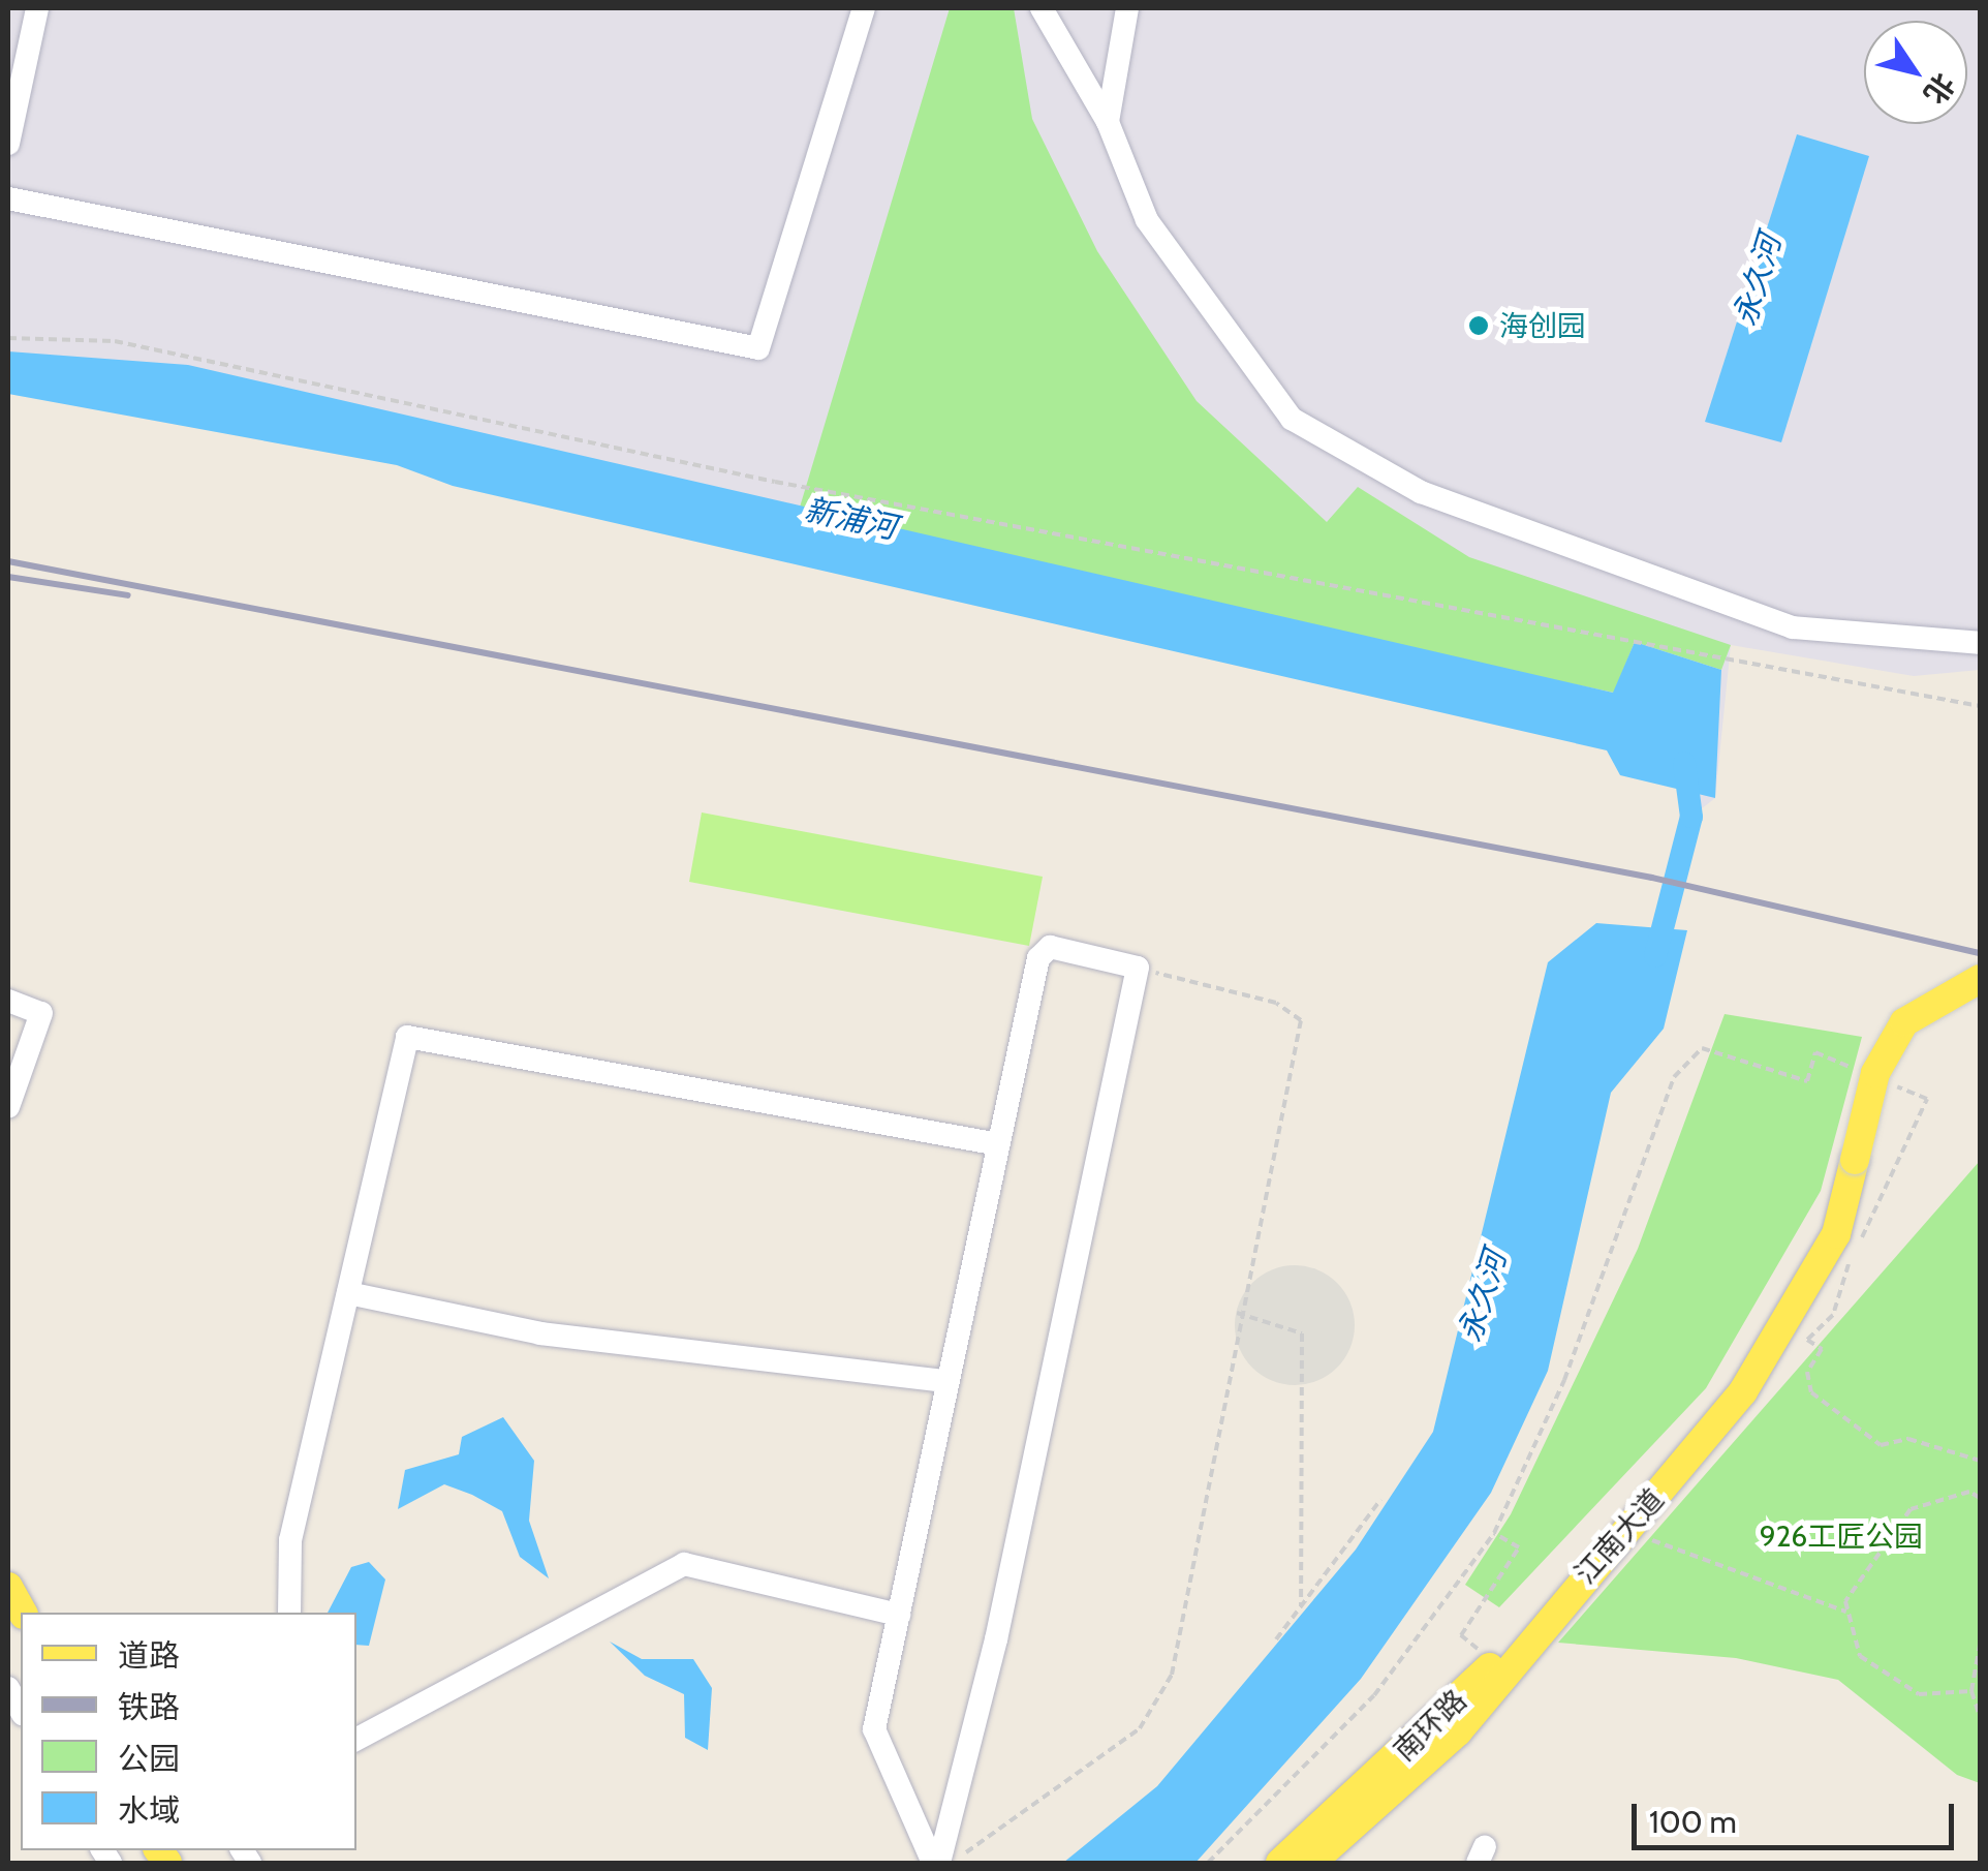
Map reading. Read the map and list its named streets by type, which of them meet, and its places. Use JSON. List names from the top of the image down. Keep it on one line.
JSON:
{"streets":{"main road":["江南大道","南环路"]},"crossings":[["江南大道","南环路"]],"water":["永久河","新浦河"],"parks":["926工匠公园"],"places":["海创园"],"legend":["道路","铁路","公园","水域"],"scale_bar":"100 m","north":"bottom right"}
